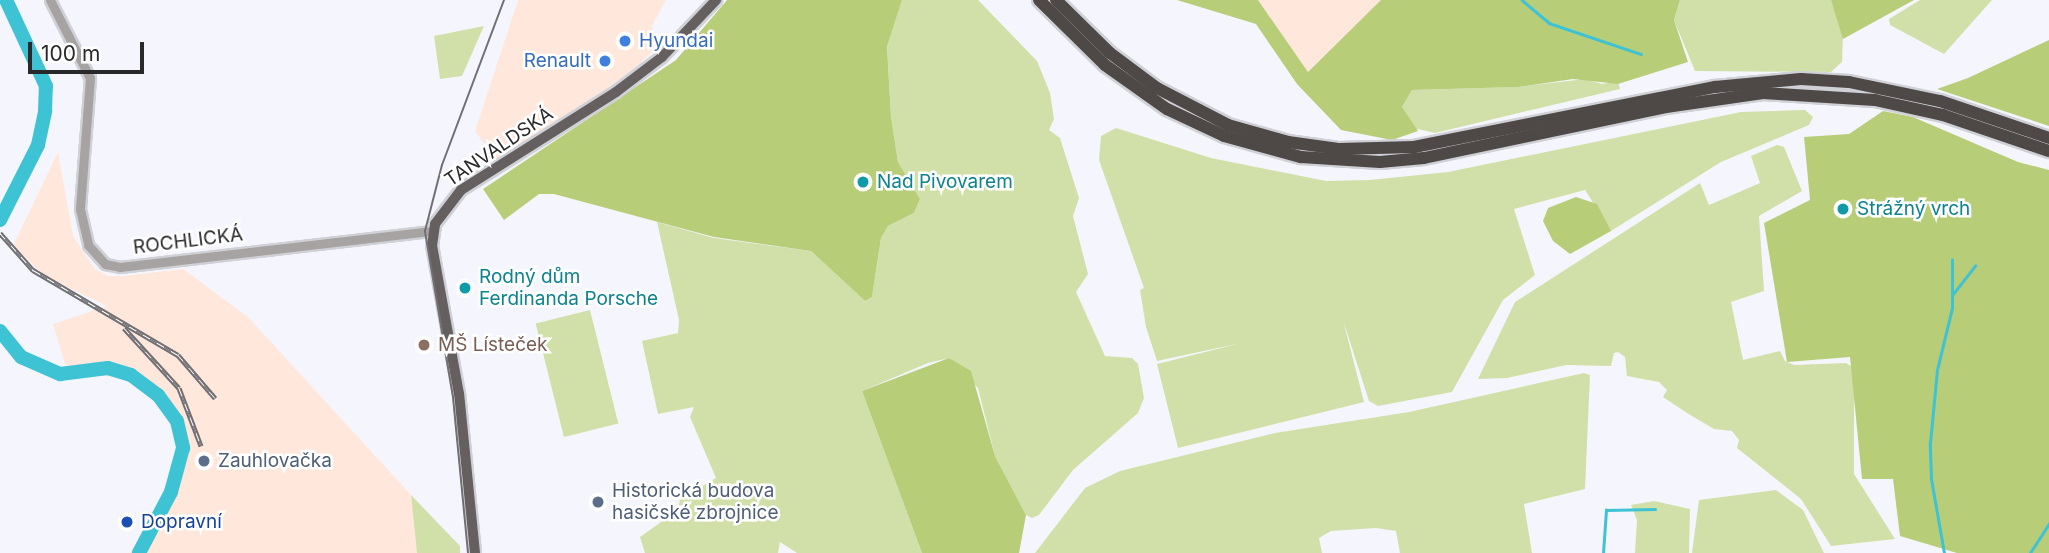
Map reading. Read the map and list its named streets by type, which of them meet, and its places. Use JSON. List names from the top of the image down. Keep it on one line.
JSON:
{"streets":{"main road":["TANVALDSKÁ"],"street":["ROCHLICKÁ"]},"crossings":[["TANVALDSKÁ","ROCHLICKÁ"]],"places":["Hyundai","Renault","Nad Pivovarem","Strážný vrch","Rodný dům Ferdinanda Porsche","MŠ Lísteček","Zauhlovačka","Historická budova hasičské zbrojnice","Dopravní"],"scale_bar":"100 m"}
